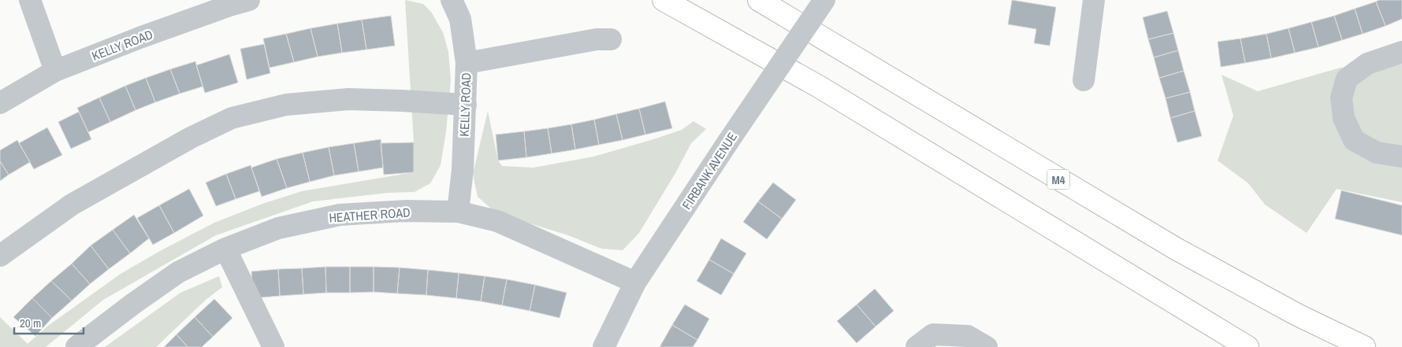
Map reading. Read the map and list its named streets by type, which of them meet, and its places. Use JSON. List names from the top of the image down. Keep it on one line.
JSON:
{"streets":{"highway":["M4"],"street":["KELLY ROAD","FIRBANK AVENUE","HEATHER ROAD"]},"crossings":[["KELLY ROAD","HEATHER ROAD"],["FIRBANK AVENUE","HEATHER ROAD"]],"scale_bar":"20 m"}
